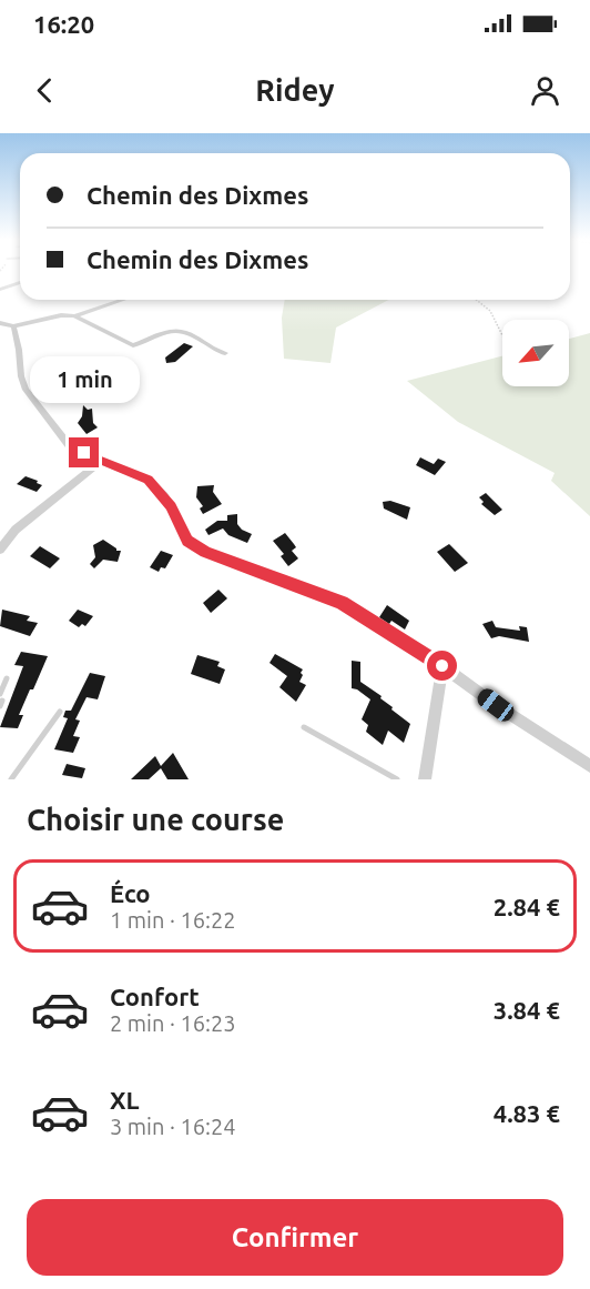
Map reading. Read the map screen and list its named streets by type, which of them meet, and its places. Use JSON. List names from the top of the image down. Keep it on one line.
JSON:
{"north":"bottom left","page":{"status":"16:20","header":"Ridey","banner":["Chemin des Dixmes","Chemin des Dixmes"],"bubble":"1 min","heading":"Choisir une course","list":[{"name":"Éco","note":"1 min · 16:22","value":"2.84 €"},{"name":"Confort","note":"2 min · 16:23","value":"3.84 €"},{"name":"XL","note":"3 min · 16:24","value":"4.83 €"}],"buttons":"Confirmer"}}
